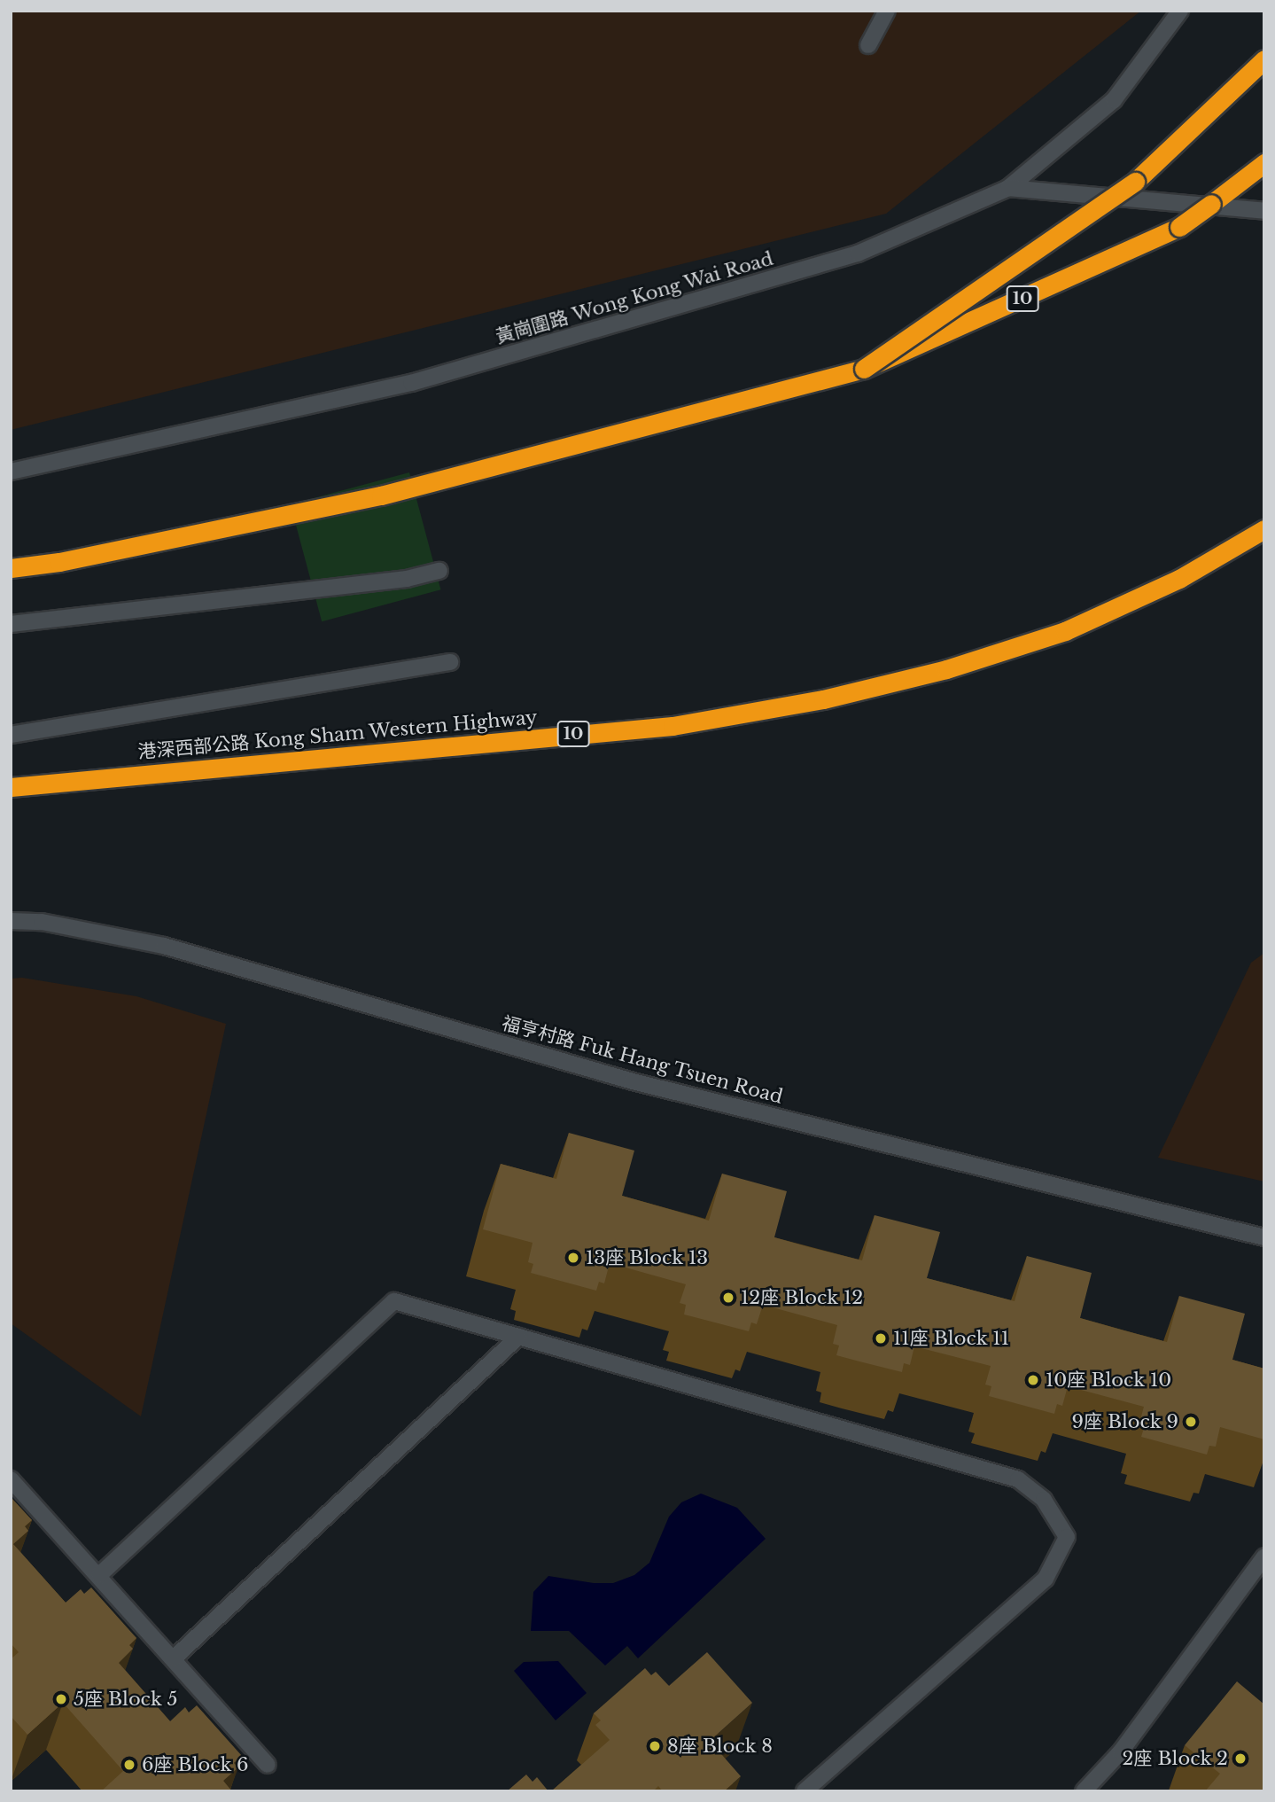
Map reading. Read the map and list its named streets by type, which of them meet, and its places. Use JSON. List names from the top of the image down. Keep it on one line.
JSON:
{"streets":{"highway":["10","港深西部公路 Kong Sham Western Highway"],"street":["黃崗圍路 Wong Kong Wai Road","福亨村路 Fuk Hang Tsuen Road"]},"places":["13座 Block 13","12座 Block 12","11座 Block 11","10座 Block 10","9座 Block 9","5座 Block 5","8座 Block 8","2座 Block 2","6座 Block 6"]}
